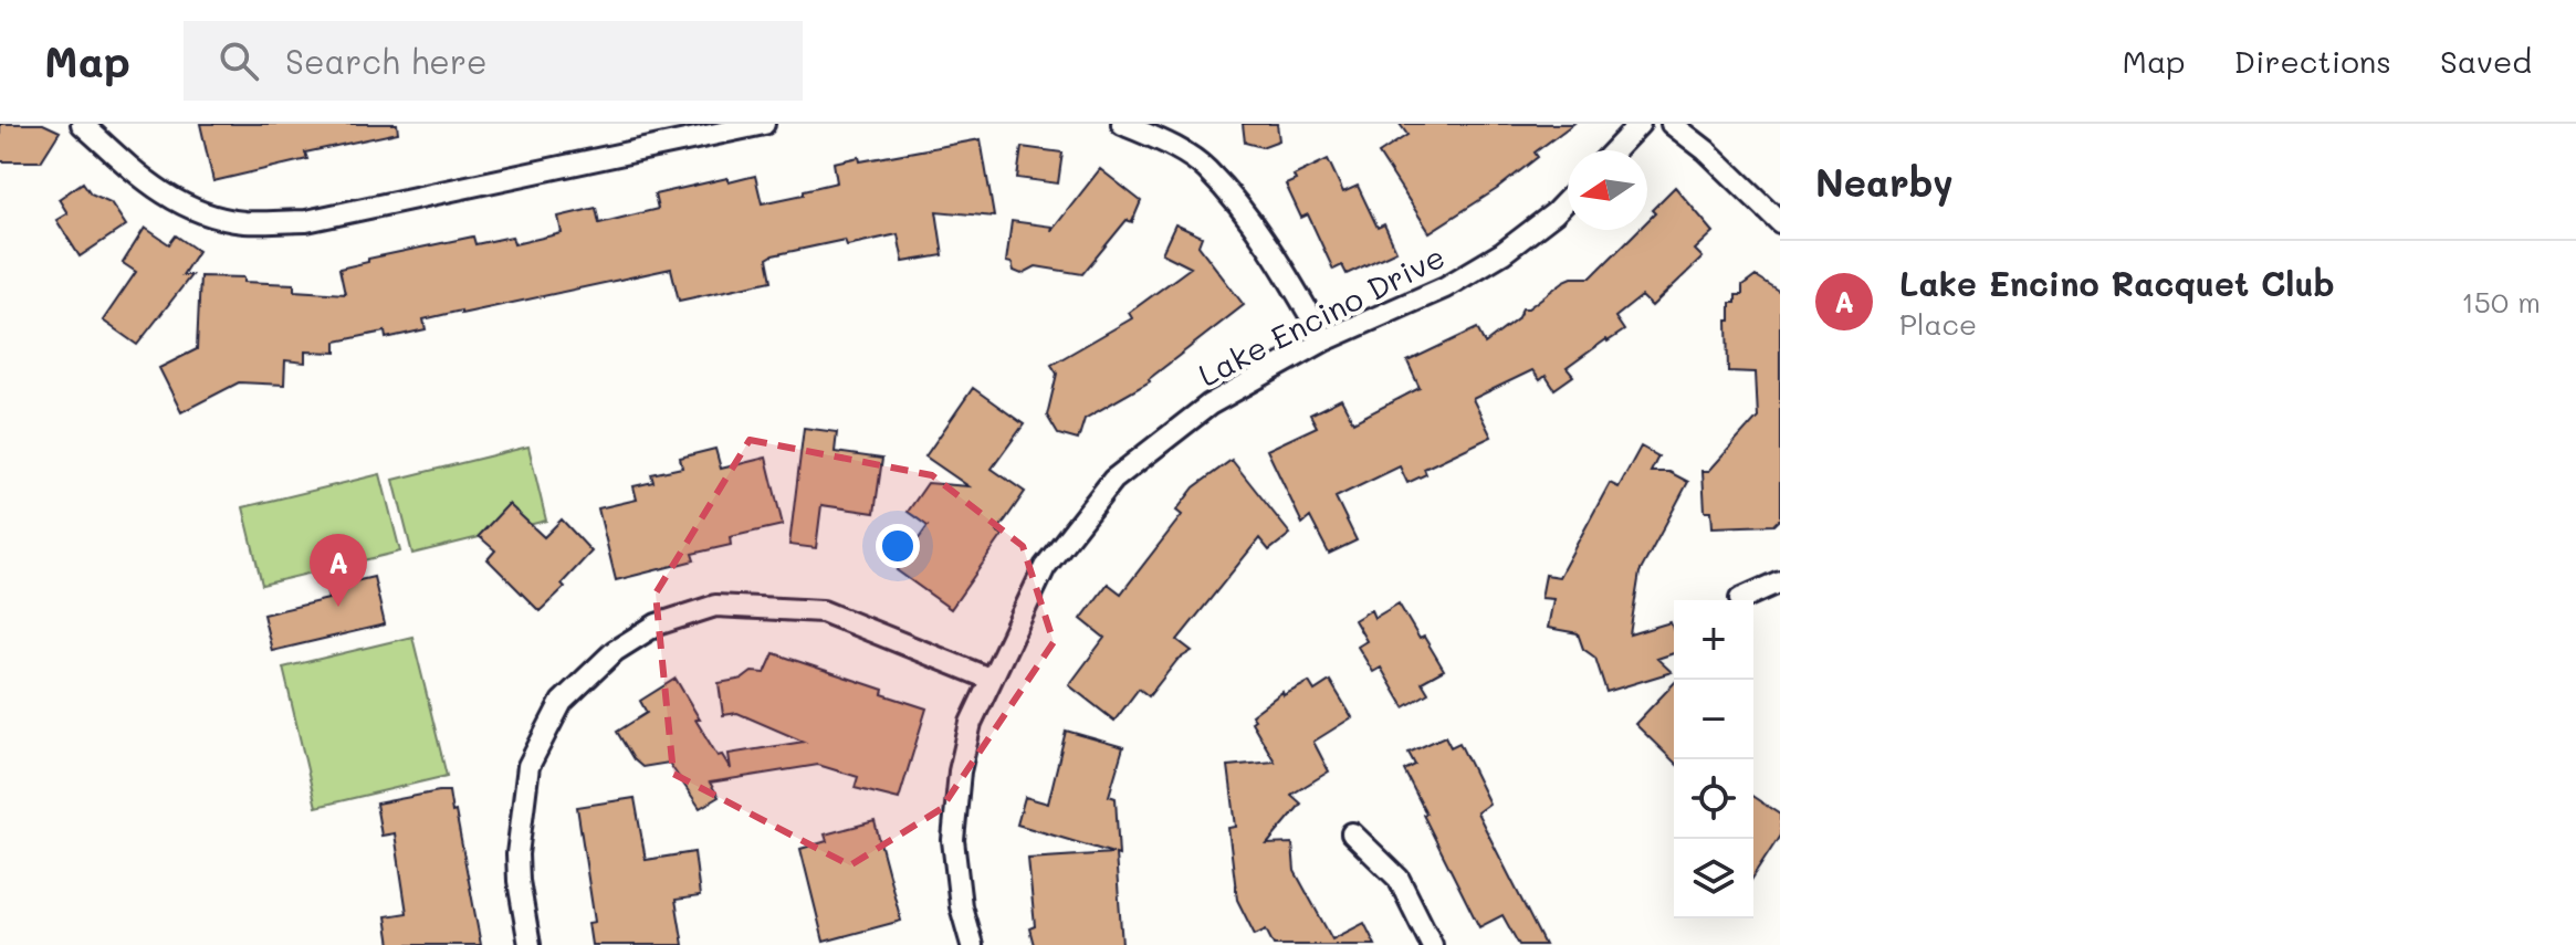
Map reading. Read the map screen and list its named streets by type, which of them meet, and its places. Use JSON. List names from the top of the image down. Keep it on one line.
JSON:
{"streets":{"street":["Lake Encino Drive"]},"north":"left","page":{"header":"Map","search":"Search here","nav":["Map","Directions","Saved"],"heading":"Nearby","list":[{"mark":"A","name":"Lake Encino Racquet Club","note":"Place","value":"150 m"}],"pins":"A","map_buttons":["+","−"]}}
